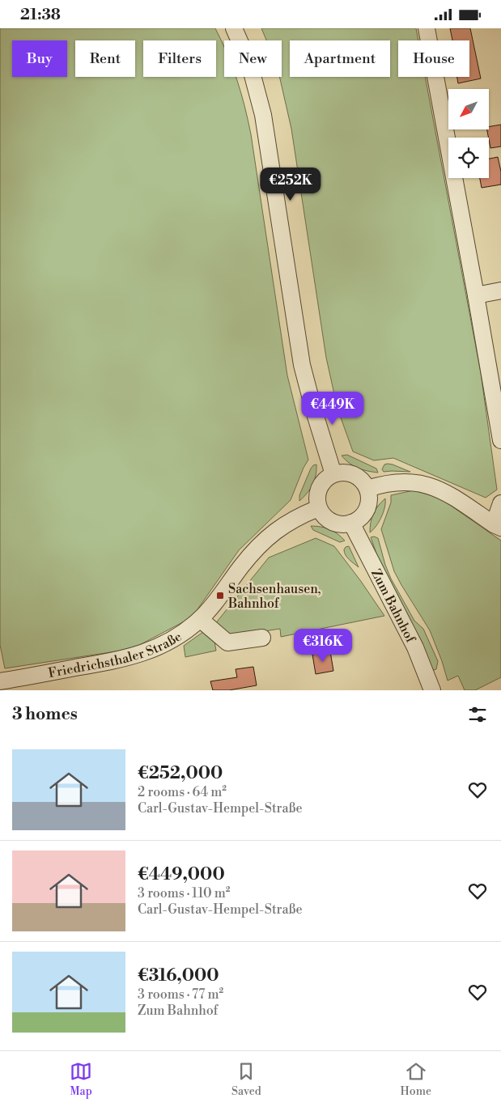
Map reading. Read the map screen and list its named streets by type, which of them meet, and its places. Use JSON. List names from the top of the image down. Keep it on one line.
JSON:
{"streets":{"street":["Zum Bahnhof","Friedrichsthaler Straße"]},"crossings":[["Zum Bahnhof","Friedrichsthaler Straße"]],"places":{"transit":["Sachsenhausen, Bahnhof"]},"north":"bottom left","page":{"status":"21:38","chip":["Buy","Rent","Filters","New","Apartment","House"],"price":["€252K","€449K","€316K"],"heading":"3 homes","list":[{"name":"€252,000","note":"2 rooms · 64 m² · Carl-Gustav-Hempel-Straße"},{"name":"€449,000","note":"3 rooms · 110 m² · Carl-Gustav-Hempel-Straße"},{"name":"€316,000","note":"3 rooms · 77 m² · Zum Bahnhof"}],"tabs":["Map","Saved","Home"]}}
